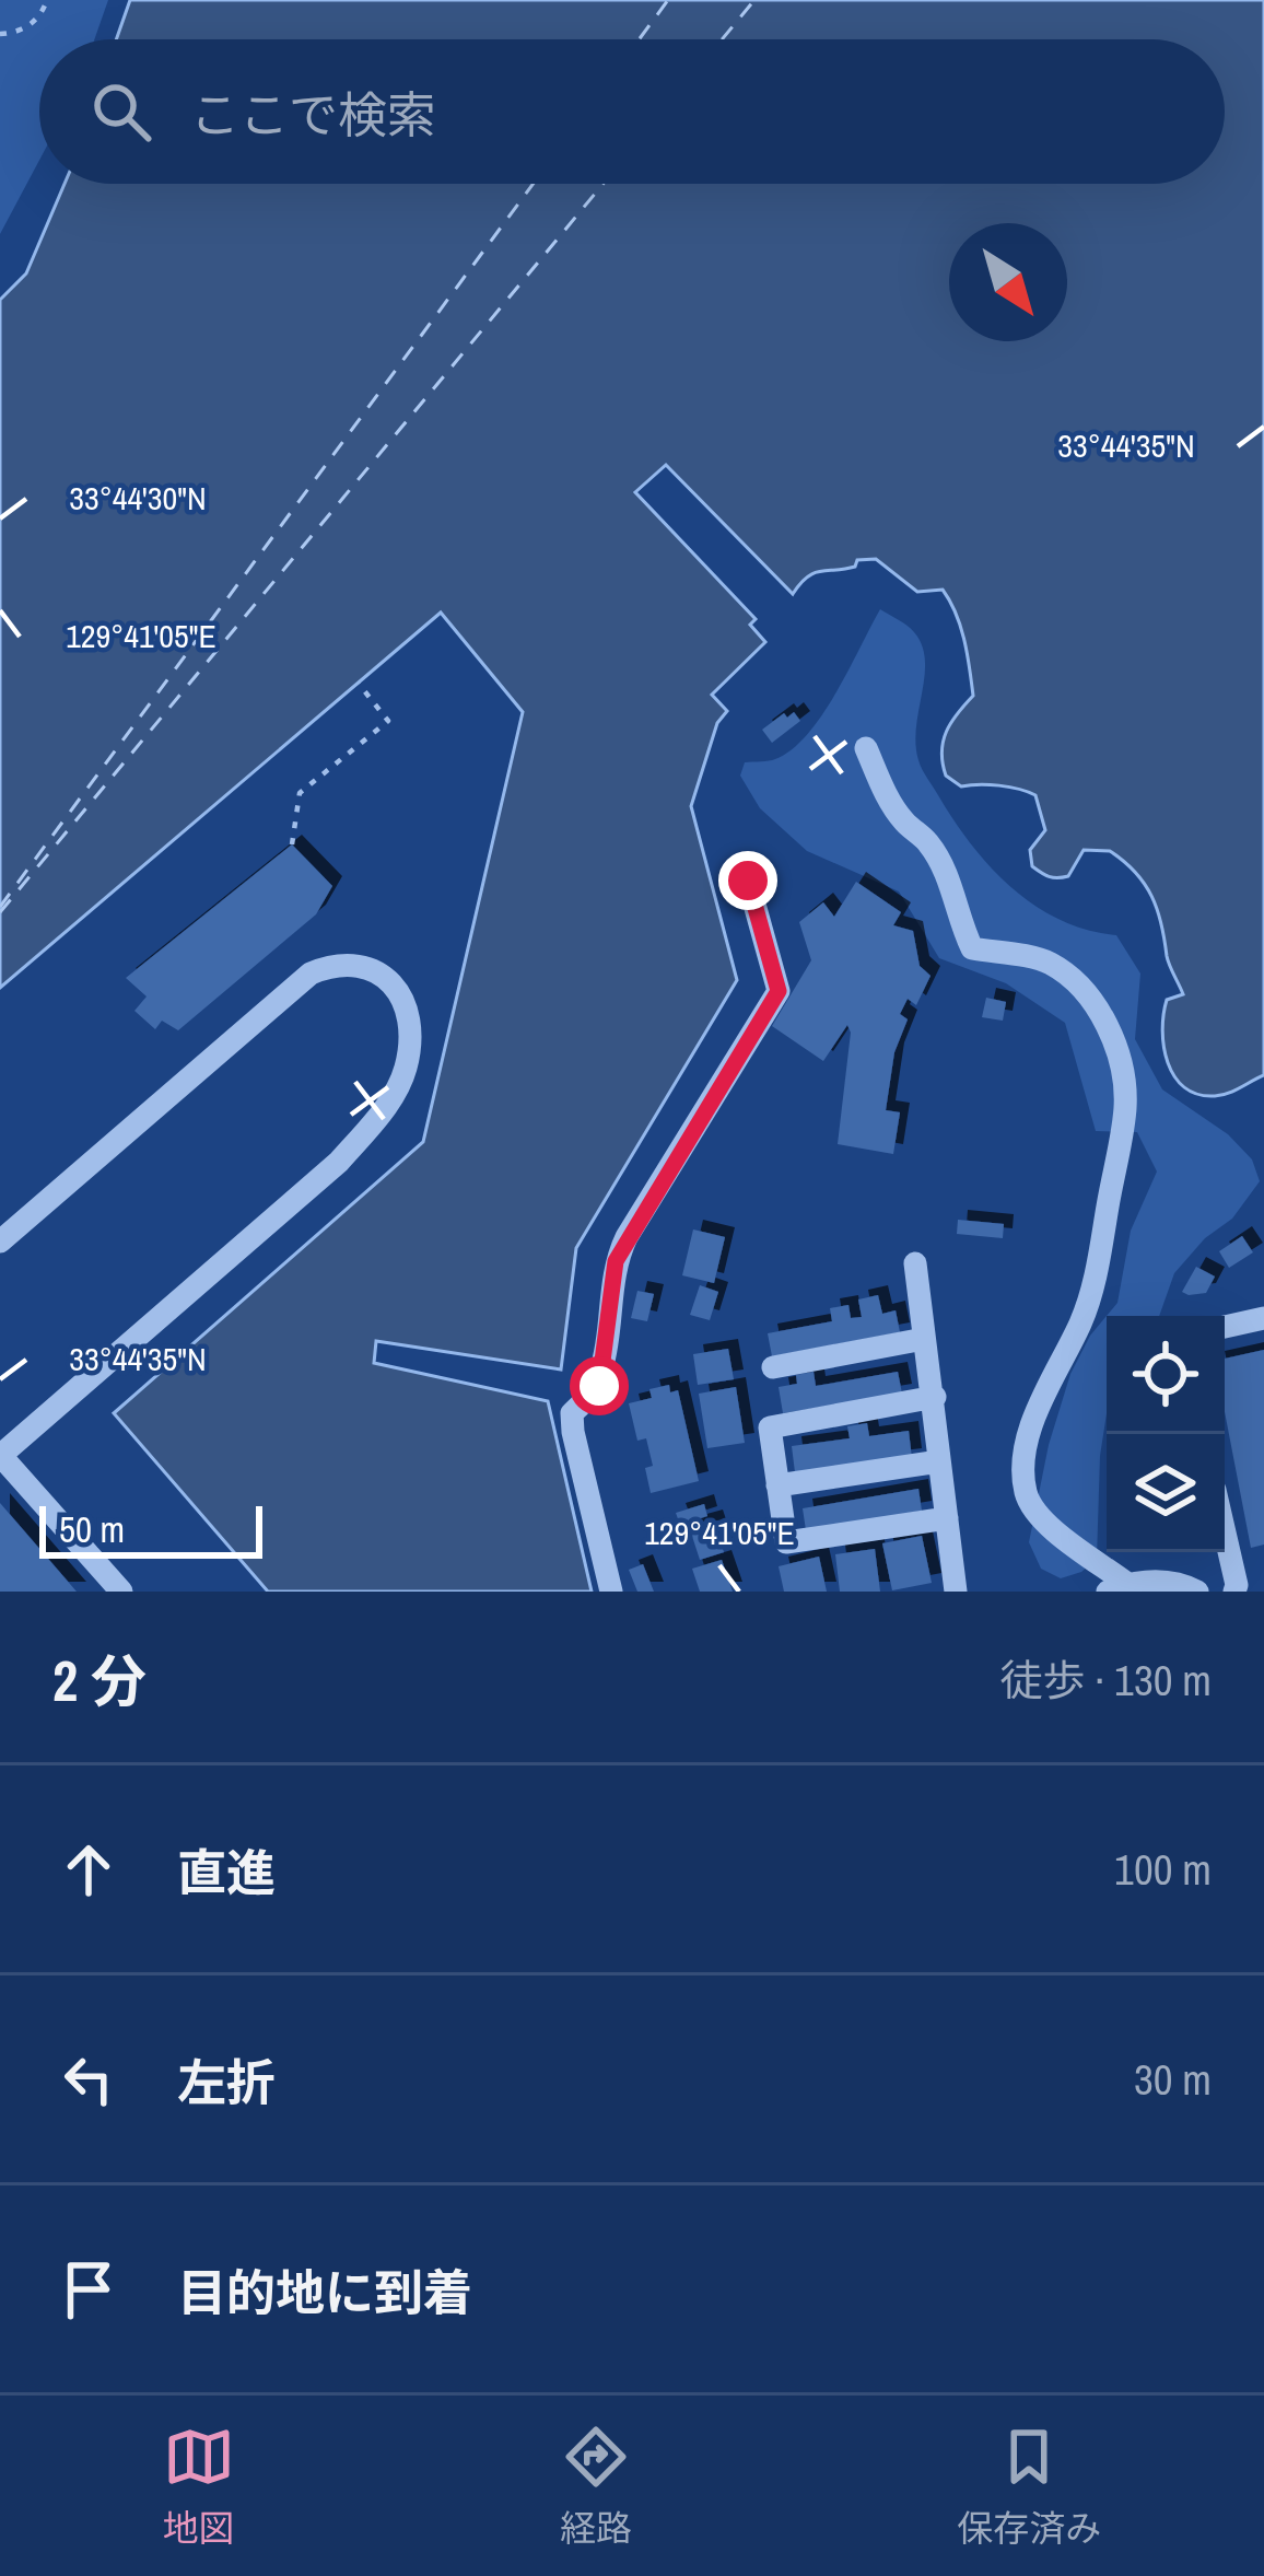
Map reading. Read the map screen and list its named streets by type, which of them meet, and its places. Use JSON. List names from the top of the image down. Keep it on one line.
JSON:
{"scale_bar":"50 m","north":"bottom right","page":{"search":"ここで検索","scale":"50 m","heading":["2 分","徒歩 · 130 m"],"list":[["直進","100 m"],["左折","30 m"],"目的地に到着"],"nav":["地図","経路","保存済み"]},"coordinates":["33°44'35\"N","33°44'30\"N","129°41'05\"E"]}
